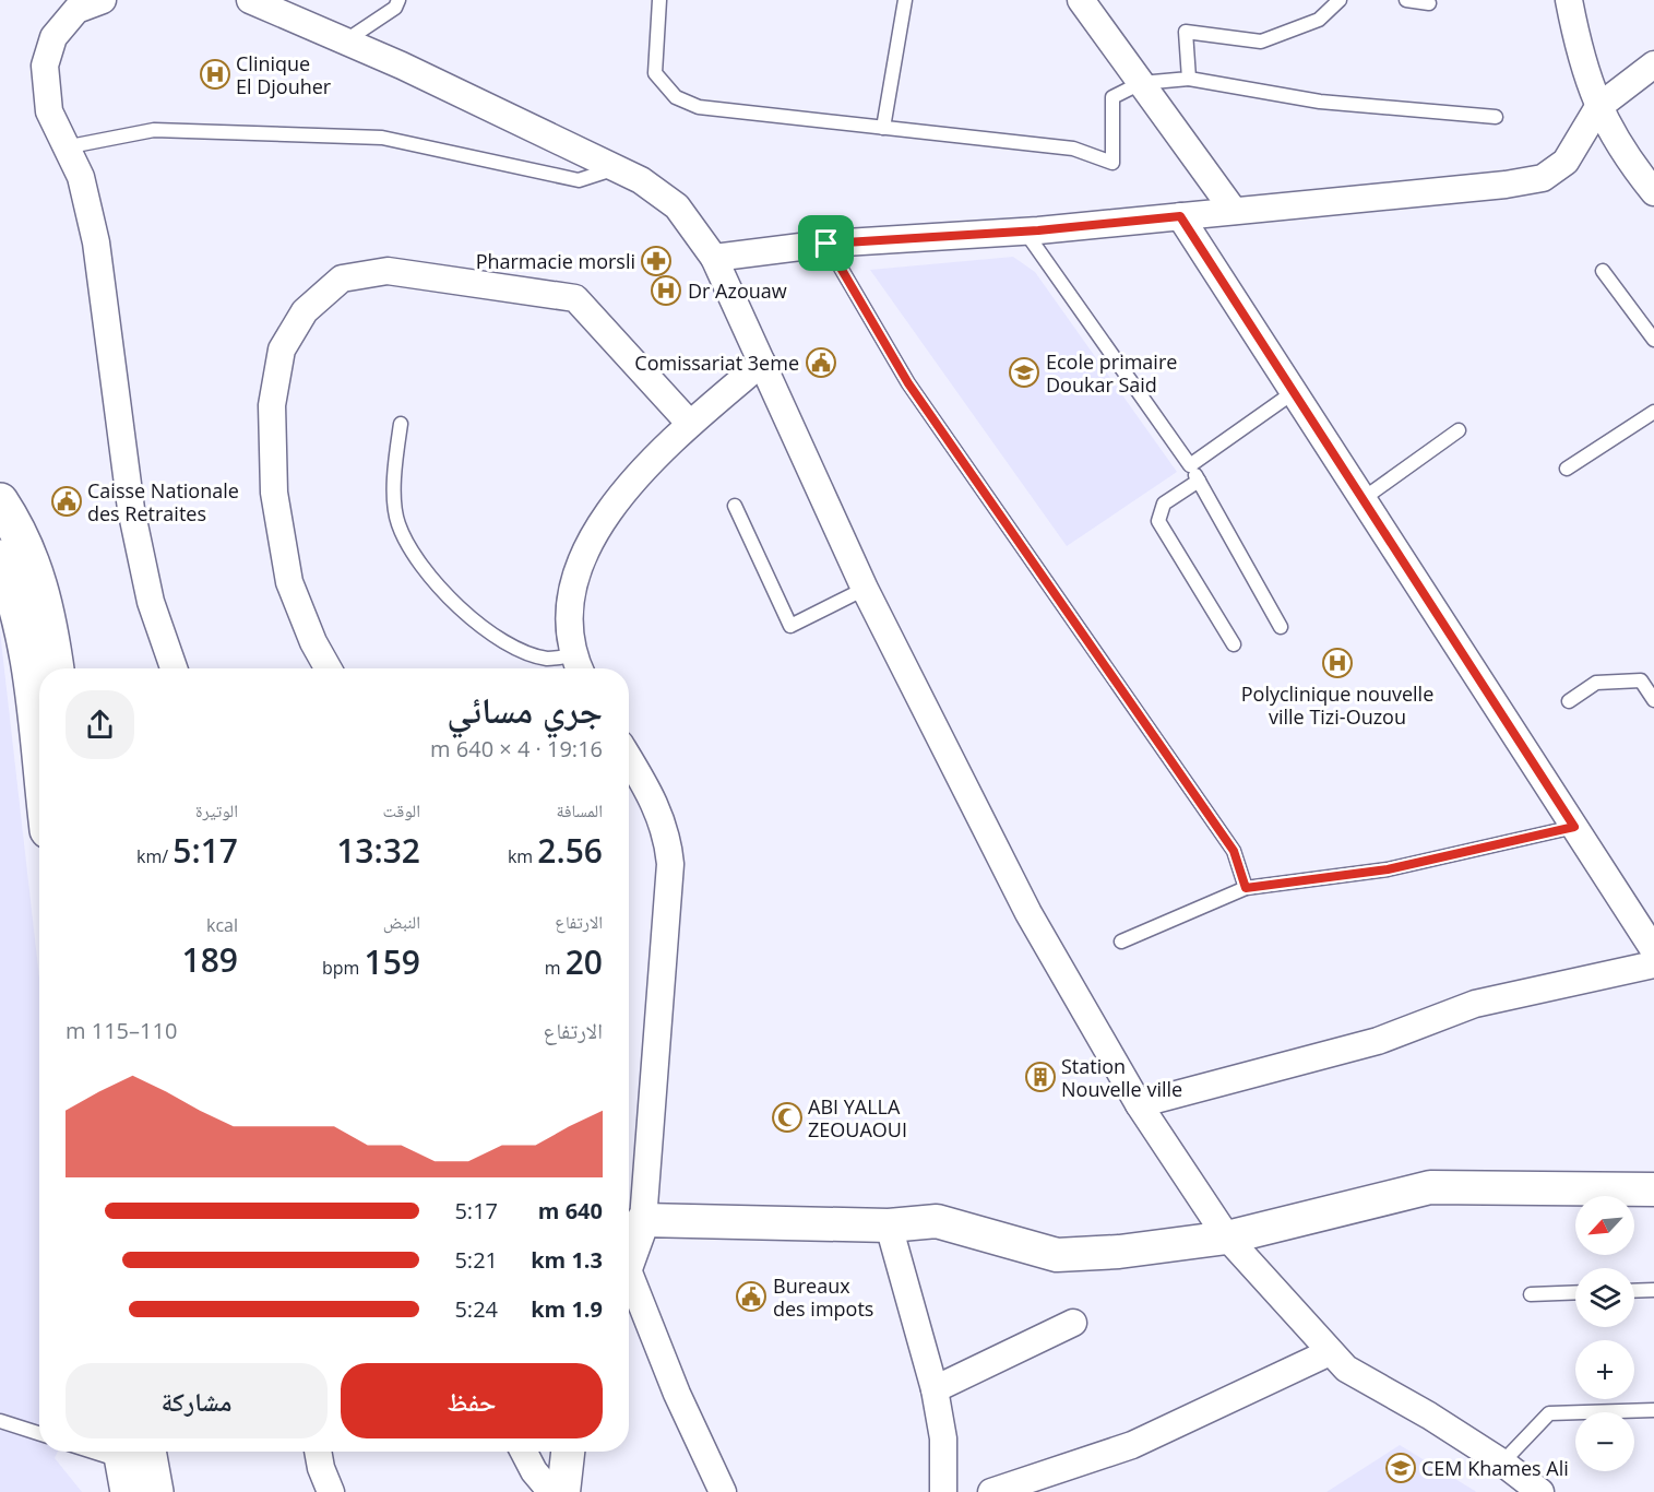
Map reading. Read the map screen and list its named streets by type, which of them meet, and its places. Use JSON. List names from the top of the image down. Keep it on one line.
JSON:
{"places":{"hospital":["Clinique El Djouher","Dr Azouaw","Polyclinique nouvelle ville Tizi-Ouzou"],"pharmacy":["Pharmacie morsli"],"public building":["Comissariat 3eme","Caisse Nationale des Retraites","Bureaux des impots"],"school or university":["Ecole primaire Doukar Said","CEM Khames Ali"],"building":["Station Nouvelle ville"],"mosque":["ABI YALLA ZEOUAOUI"]},"north":"bottom left","page":{"heading":["جري مسائي","19:16 · 4 × 640 m"],"stats":[["المسافة","2.56 km"],["الوقت","13:32"],["الوتيرة","5:17 /km"],["الارتفاع","20 m"],["النبض","159 bpm"],["kcal","189"]],"chart":["الارتفاع","110–115 m"],"list":[{"name":"640 m","note":"5:17"},{"name":"1.3 km","note":"5:21"},{"name":"1.9 km","note":"5:24"}],"map_buttons":["+","−"],"buttons":["حفظ","مشاركة"]}}
